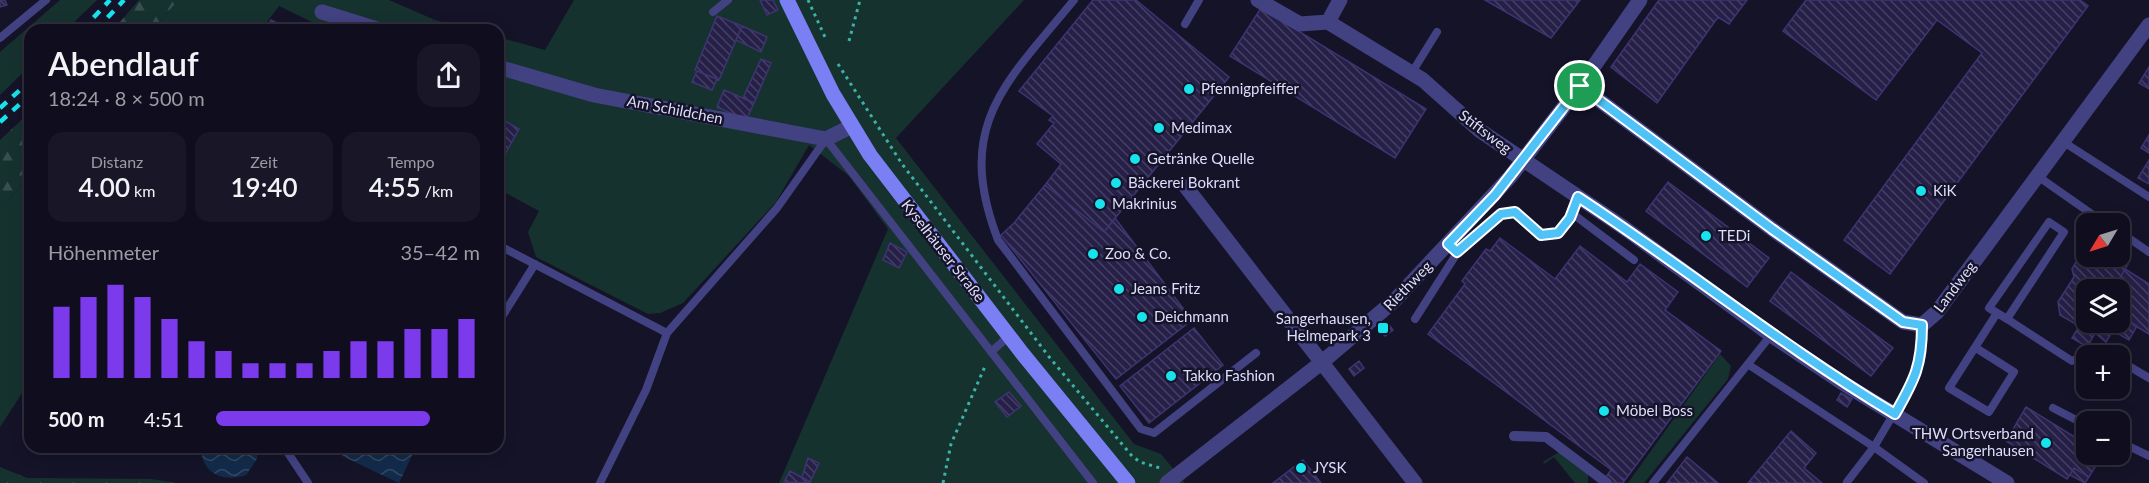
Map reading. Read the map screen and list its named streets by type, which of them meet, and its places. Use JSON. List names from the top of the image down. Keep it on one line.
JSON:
{"streets":{"main road":["Kyselhäuser Straße"],"street":["Am Schildchen","Stiftsweg","Riethweg","Landweg"]},"crossings":[["Stiftsweg","Riethweg"],["Riethweg","Landweg"]],"places":{"other":["Pfennigpfeiffer","Medimax","Getränke Quelle","Bäckerei Bokrant","KiK","Makrinius","TEDi","Zoo & Co.","Jeans Fritz","Deichmann","Takko Fashion","Möbel Boss","THW Ortsverband Sangerhausen","JYSK"],"transit":["Sangerhausen, Helmepark 3"]},"north":"bottom left","page":{"heading":["Abendlauf","18:24 · 8 × 500 m"],"stats":[["Distanz","4.00 km"],["Zeit","19:40"],["Tempo","4:55 /km"]],"map_buttons":["+","−"],"chart":["Höhenmeter","35–42 m"],"list":[{"name":"500 m","note":"4:51"}]}}
